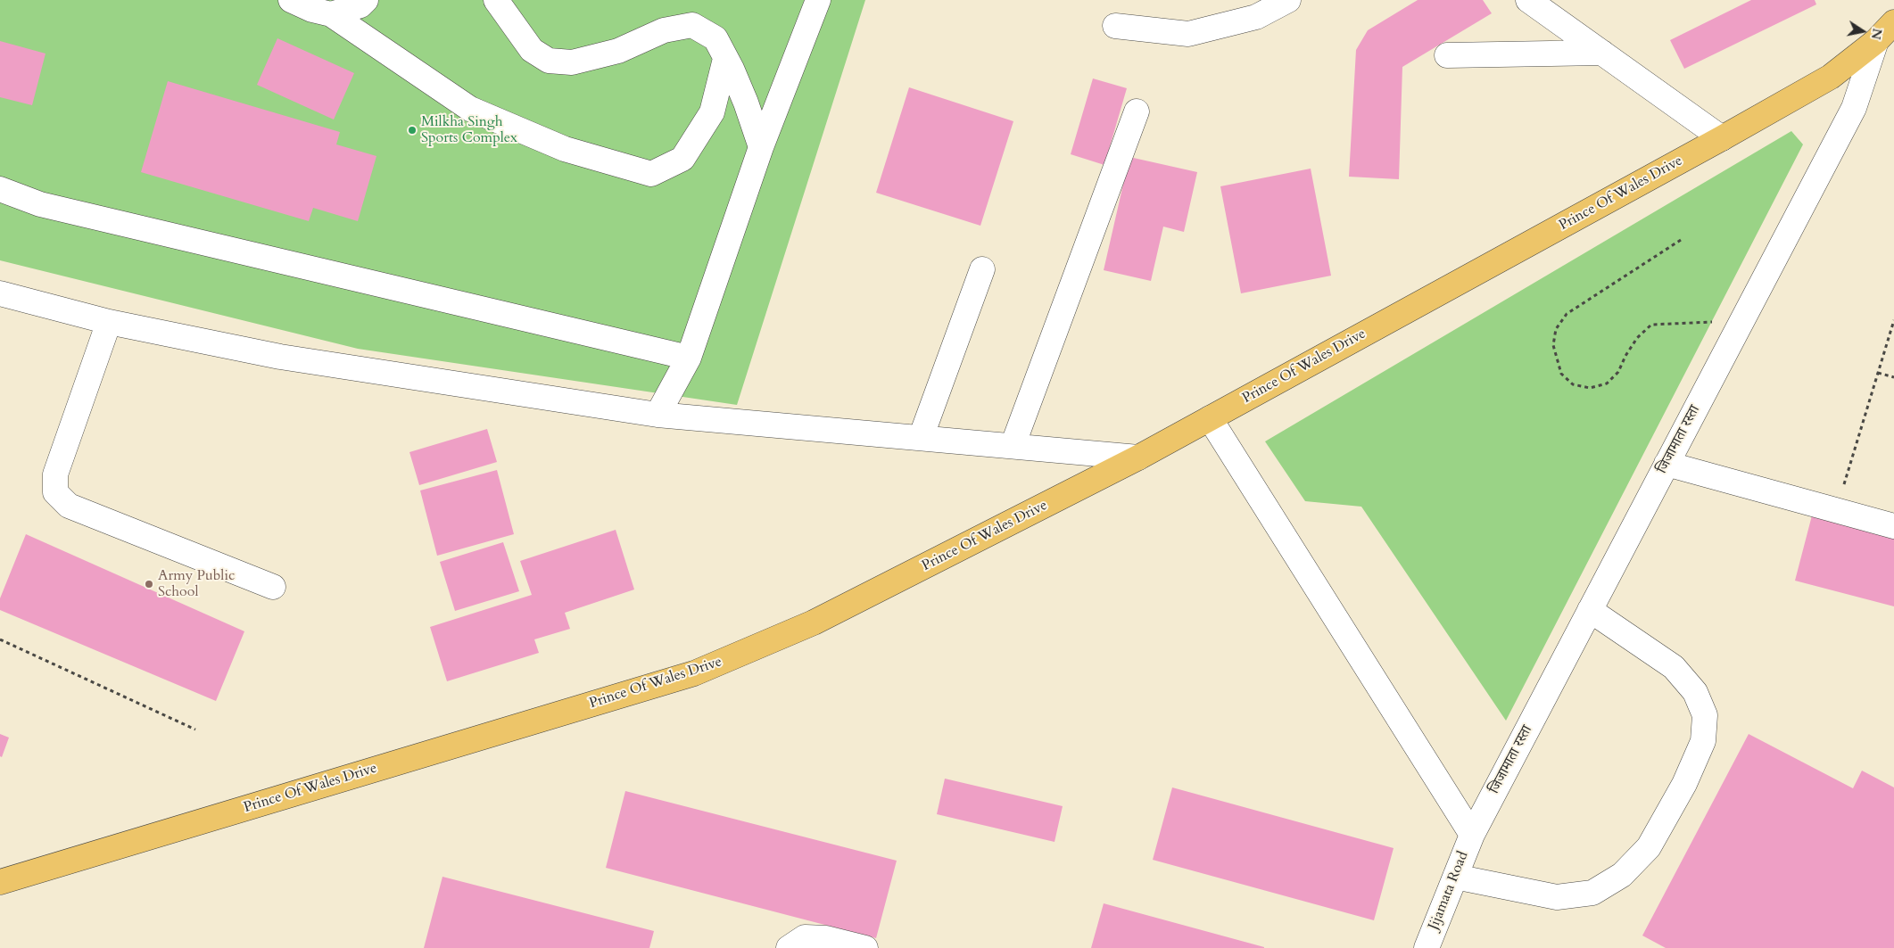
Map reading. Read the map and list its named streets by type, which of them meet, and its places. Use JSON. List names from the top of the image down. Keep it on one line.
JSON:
{"streets":{"main road":["Prince Of Wales Drive"],"street":["जिजामाता रस्ता","Jijamata Road"]},"crossings":[["Prince Of Wales Drive","जिजामाता रस्ता"],["जिजामाता रस्ता","Jijamata Road"]],"places":["Milkha Singh Sports Complex","Army Public School"],"north":"right"}
